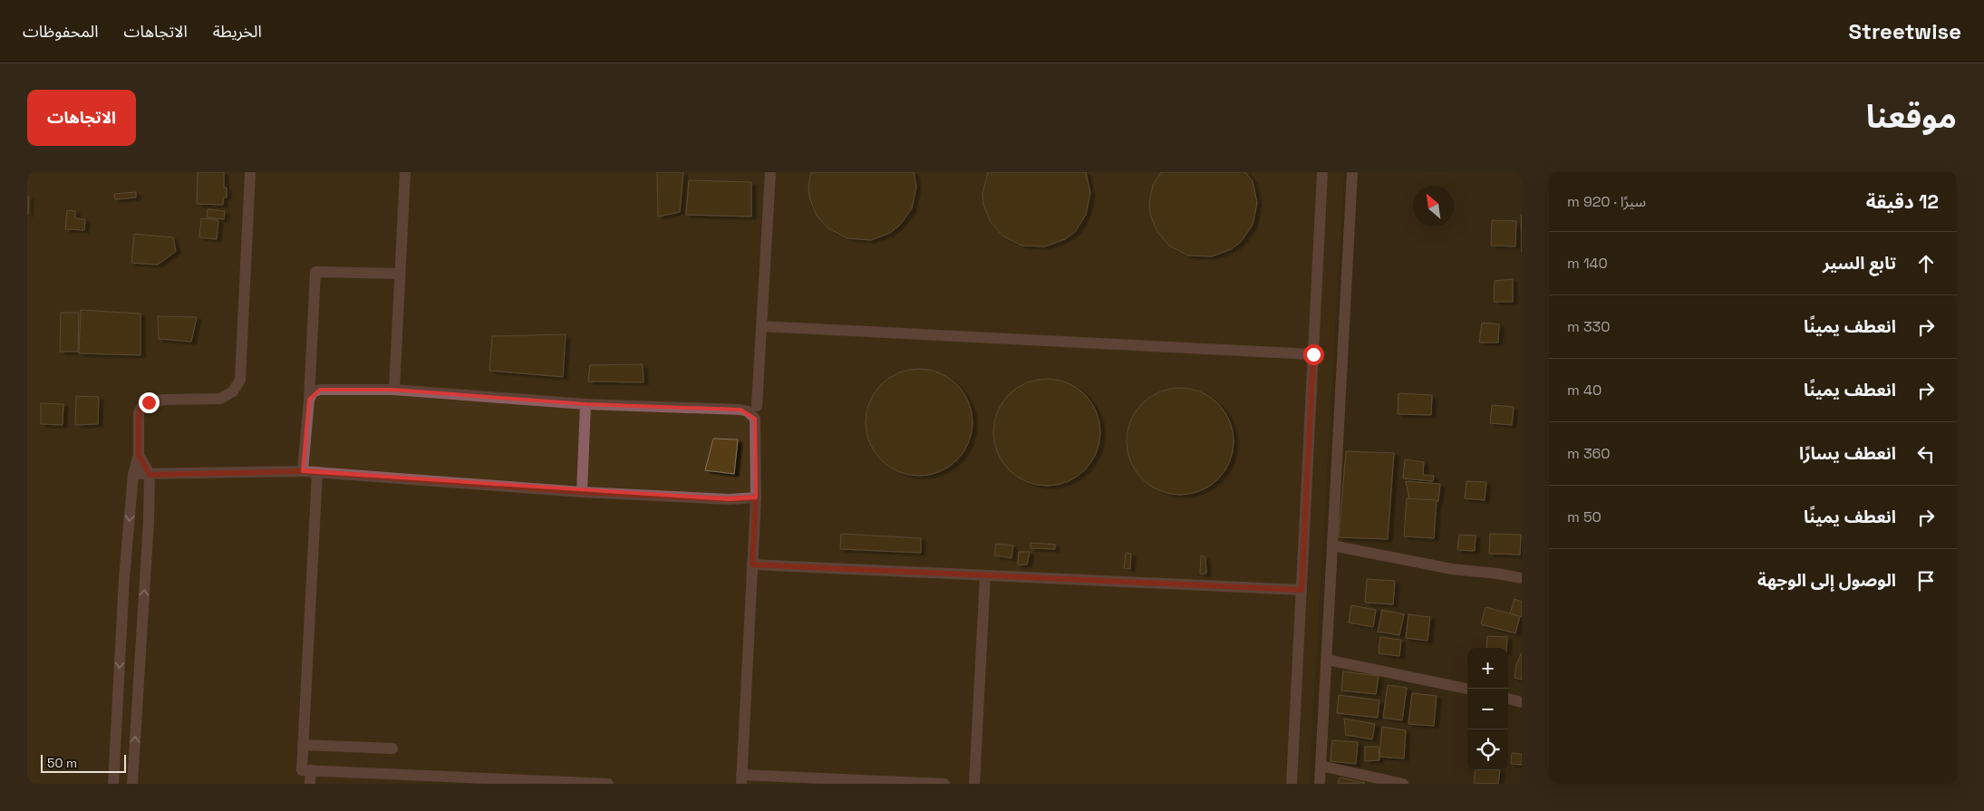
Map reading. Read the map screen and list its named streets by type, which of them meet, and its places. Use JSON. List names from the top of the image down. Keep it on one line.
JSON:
{"scale_bar":"50 m","north":"top left","page":{"header":"Streetwise","nav":["الخريطة","الاتجاهات","المحفوظات"],"title":"موقعنا","buttons":"الاتجاهات","heading":["12 دقيقة","سيرًا · 920 m"],"list":[["تابع السير","140 m"],["انعطف يمينًا","330 m"],["انعطف يمينًا","40 m"],["انعطف يسارًا","360 m"],["انعطف يمينًا","50 m"],"الوصول إلى الوجهة"],"map_buttons":["+","−"],"scale":"50 m"}}
